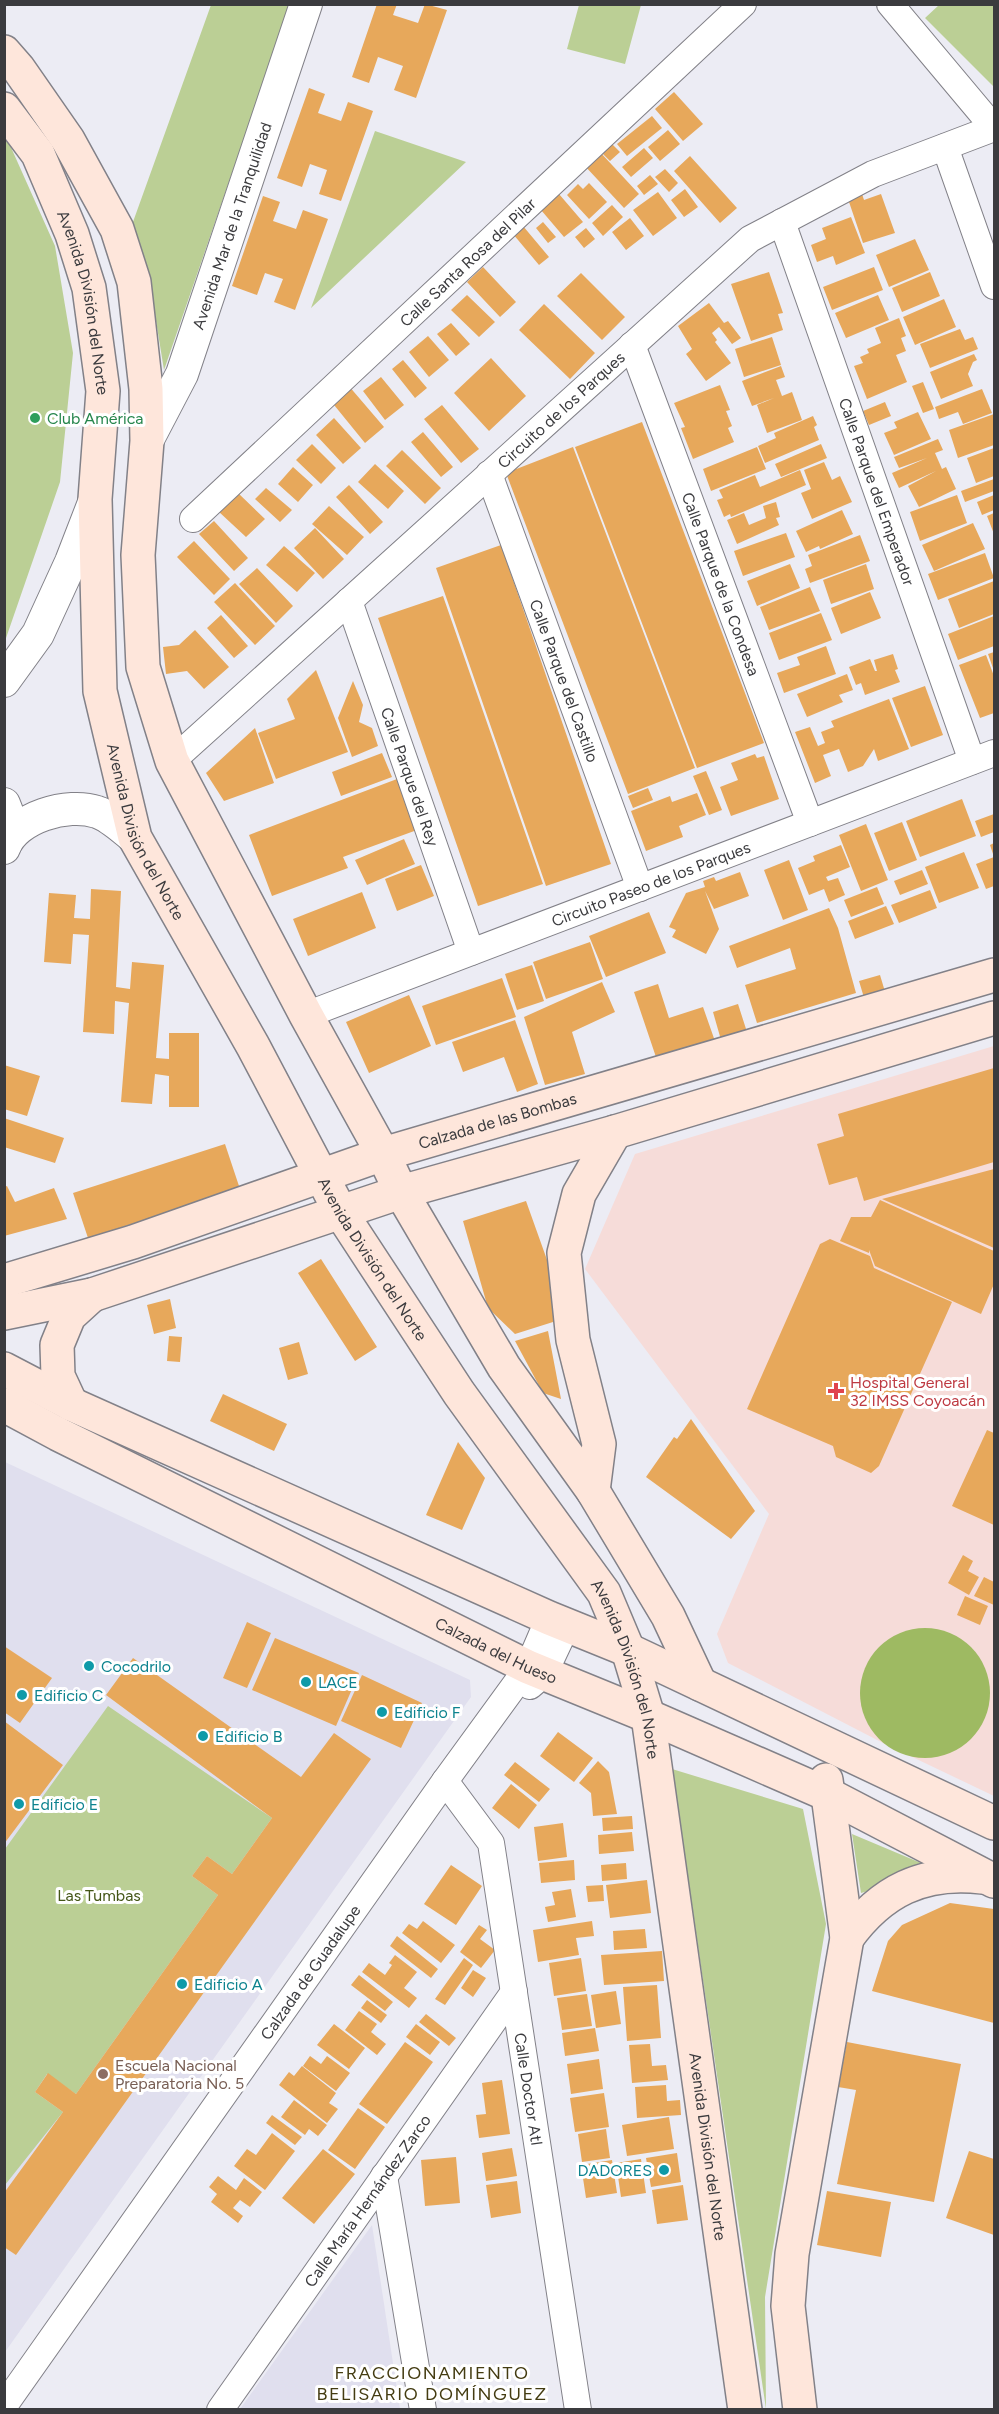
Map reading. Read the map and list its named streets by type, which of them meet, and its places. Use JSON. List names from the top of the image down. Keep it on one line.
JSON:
{"streets":{"main road":["Avenida División del Norte","Calzada de las Bombas","Calzada del Hueso"],"street":["Avenida Mar de la Tranquilidad","Calle Santa Rosa del Pilar","Circuito de los Parques","Calle Parque del Emperador","Calle Parque de la Condesa","Calle Parque del Castillo","Calle Parque del Rey","Circuito Paseo de los Parques","Calzada de Guadalupe","Calle Doctor Atl","Calle María Hernández Zarco"]},"crossings":[["Avenida División del Norte","Calzada de las Bombas"],["Avenida División del Norte","Calzada del Hueso"],["Circuito de los Parques","Calle Parque del Emperador"],["Circuito de los Parques","Calle Parque de la Condesa"],["Circuito de los Parques","Calle Parque del Castillo"],["Circuito de los Parques","Calle Parque del Rey"],["Calle Parque del Emperador","Circuito Paseo de los Parques"],["Calle Parque de la Condesa","Circuito Paseo de los Parques"],["Calle Parque del Castillo","Circuito Paseo de los Parques"],["Calle Parque del Rey","Circuito Paseo de los Parques"],["Calzada del Hueso","Calzada de Guadalupe"],["Calzada de Guadalupe","Calle Doctor Atl"],["Calle Doctor Atl","Calle María Hernández Zarco"]],"districts":["FRACCIONAMIENTO BELISARIO DOMÍNGUEZ"],"parks":["Las Tumbas"],"places":{"other":["Club América","Cocodrilo","LACE","Edificio C","Edificio F","Edificio B","Edificio E","Edificio A","Escuela Nacional Preparatoria No. 5","DADORES"],"health":["Hospital General 32 IMSS Coyoacán"]}}
